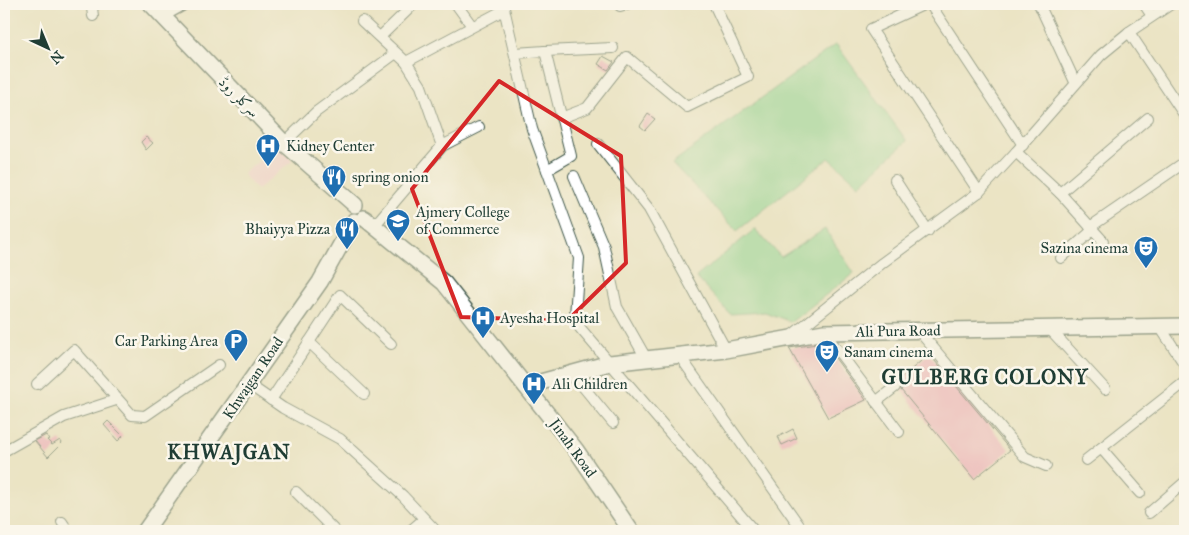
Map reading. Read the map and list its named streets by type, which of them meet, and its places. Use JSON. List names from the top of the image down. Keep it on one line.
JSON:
{"streets":{"street":["سرکلر روڈ","Ali Pura Road","Khwajgan Road","Jinah Road"]},"crossings":[["سرکلر روڈ","Khwajgan Road"],["سرکلر روڈ","Jinah Road"],["Ali Pura Road","Jinah Road"],["Khwajgan Road","Jinah Road"]],"districts":["GULBERG COLONY","KHWAJGAN"],"places":{"hospital":["Kidney Center","Ayesha Hospital","Ali Children"],"restaurant":["spring onion","Bhaiyya Pizza"],"school or university":["Ajmery College of Commerce"],"theatre":["Sazina cinema","Sanam cinema"],"parking":["Car Parking Area"]},"north":"bottom right"}
